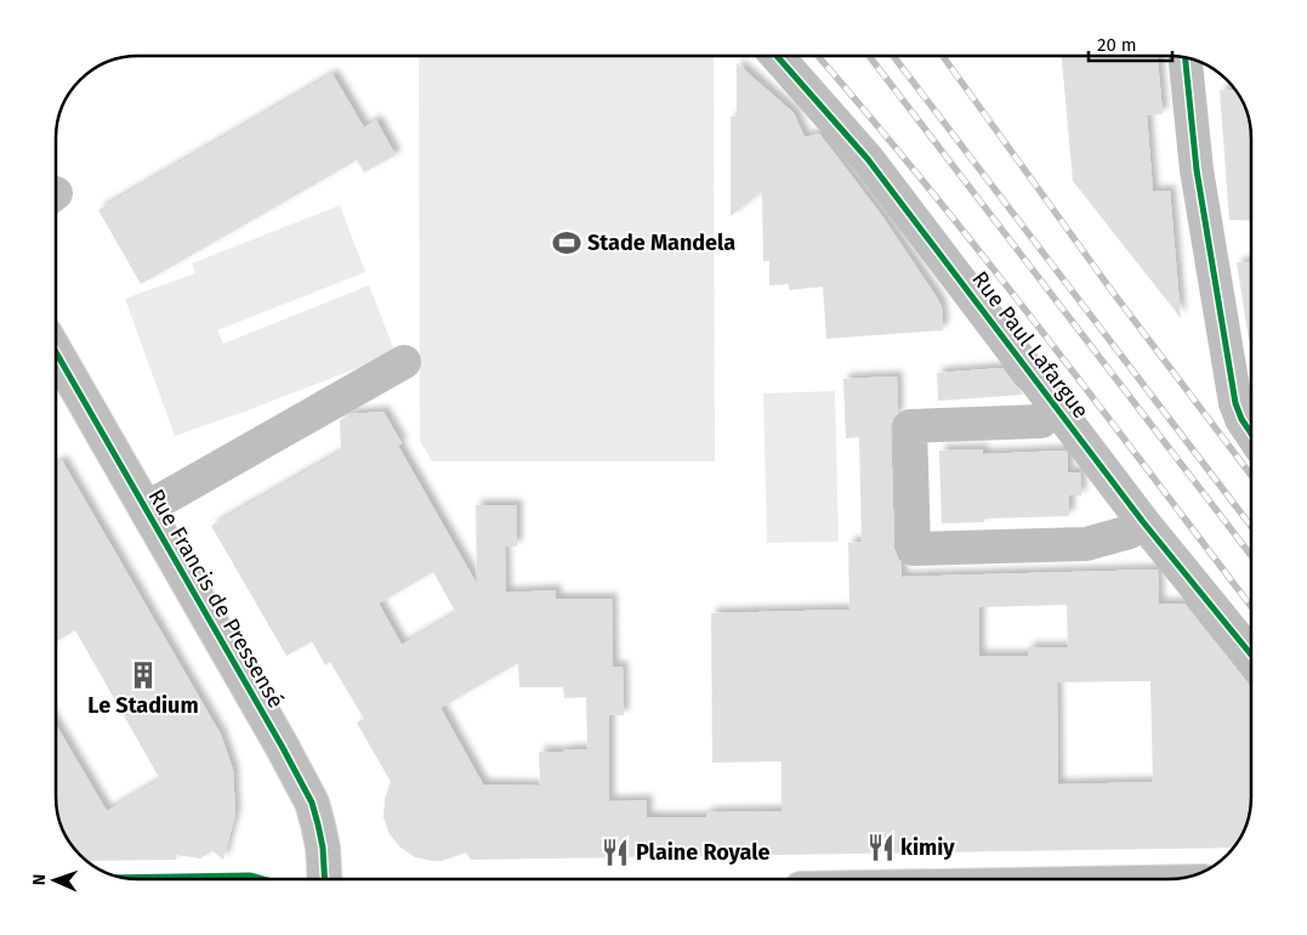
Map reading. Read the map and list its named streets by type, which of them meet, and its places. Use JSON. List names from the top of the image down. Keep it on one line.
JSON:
{"streets":{"street":["Rue Paul Lafargue","Rue Francis de Pressensé"]},"places":{"sports":["Stade Mandela"],"building":["Le Stadium"],"restaurant":["kimiy","Plaine Royale"]},"scale_bar":"20 m","north":"left"}
